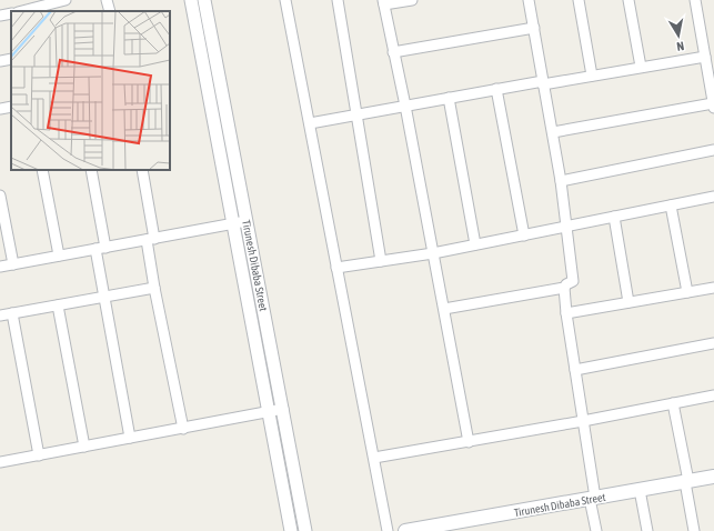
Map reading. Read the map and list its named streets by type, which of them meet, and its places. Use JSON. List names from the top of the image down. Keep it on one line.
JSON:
{"streets":{"main road":["Tirunesh Dibaba Street"]},"north":"bottom"}
